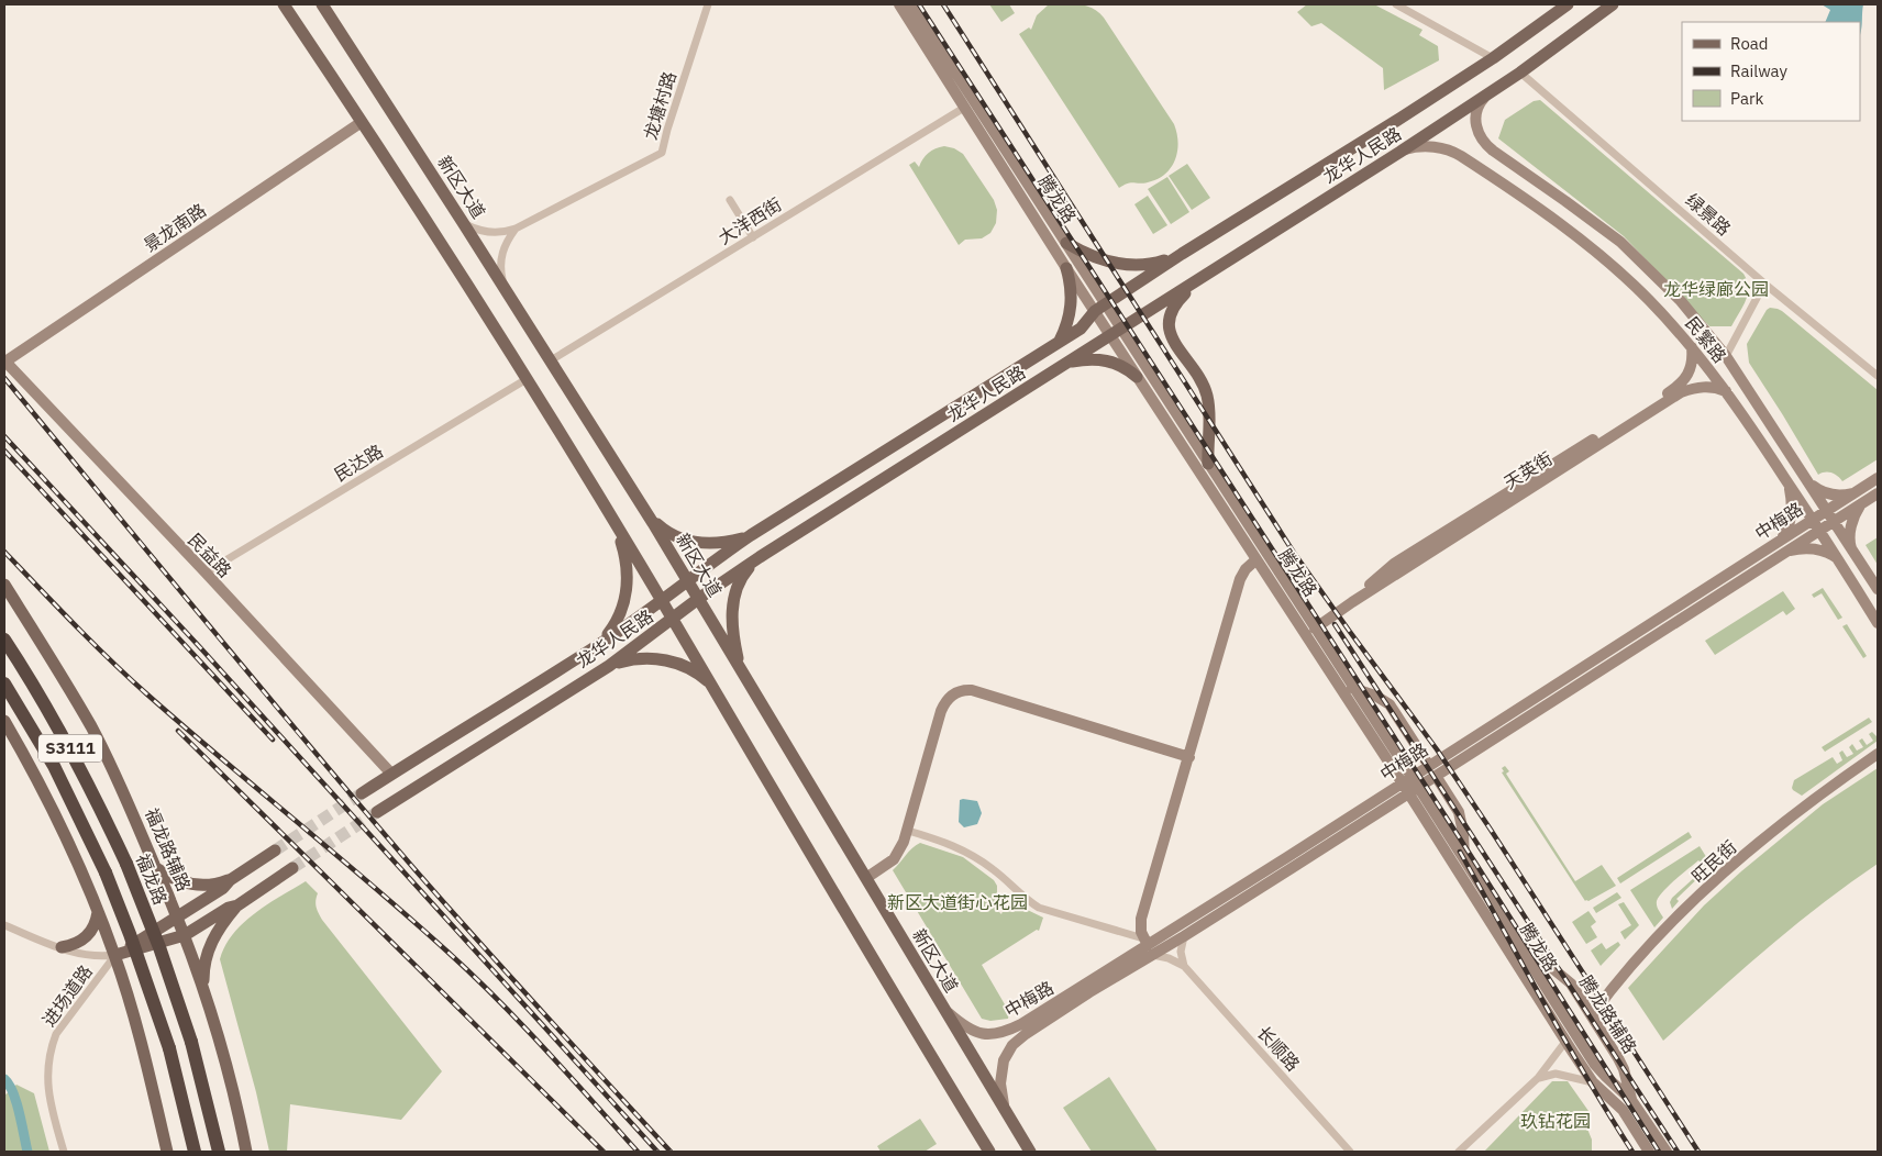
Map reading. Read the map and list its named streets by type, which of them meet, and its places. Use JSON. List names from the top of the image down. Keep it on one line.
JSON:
{"streets":{"highway":["S3111","福龙路"],"main road":["龙华人民路","新区大道","腾龙路","景龙南路","民繁路","天英街","中梅路","民益路","福龙路辅路","旺民街","腾龙路辅路"],"street":["龙塘村路","绿景路","大洋西街","民达路","进场道路","长顺路"]},"crossings":[["龙塘村路","新区大道"],["龙华人民路","新区大道"],["龙华人民路","腾龙路"],["龙华人民路","绿景路"],["龙华人民路","民繁路"],["龙华人民路","民益路"],["新区大道","大洋西街"],["新区大道","中梅路"],["腾龙路","大洋西街"],["腾龙路","天英街"],["腾龙路","中梅路"],["腾龙路","腾龙路辅路"],["景龙南路","民益路"],["民繁路","天英街"],["民繁路","中梅路"],["民达路","民益路"],["旺民街","腾龙路辅路"]],"parks":["龙华绿廊公园","新区大道街心花园","玖钻花园"],"legend":["Road","Railway","Park"]}
